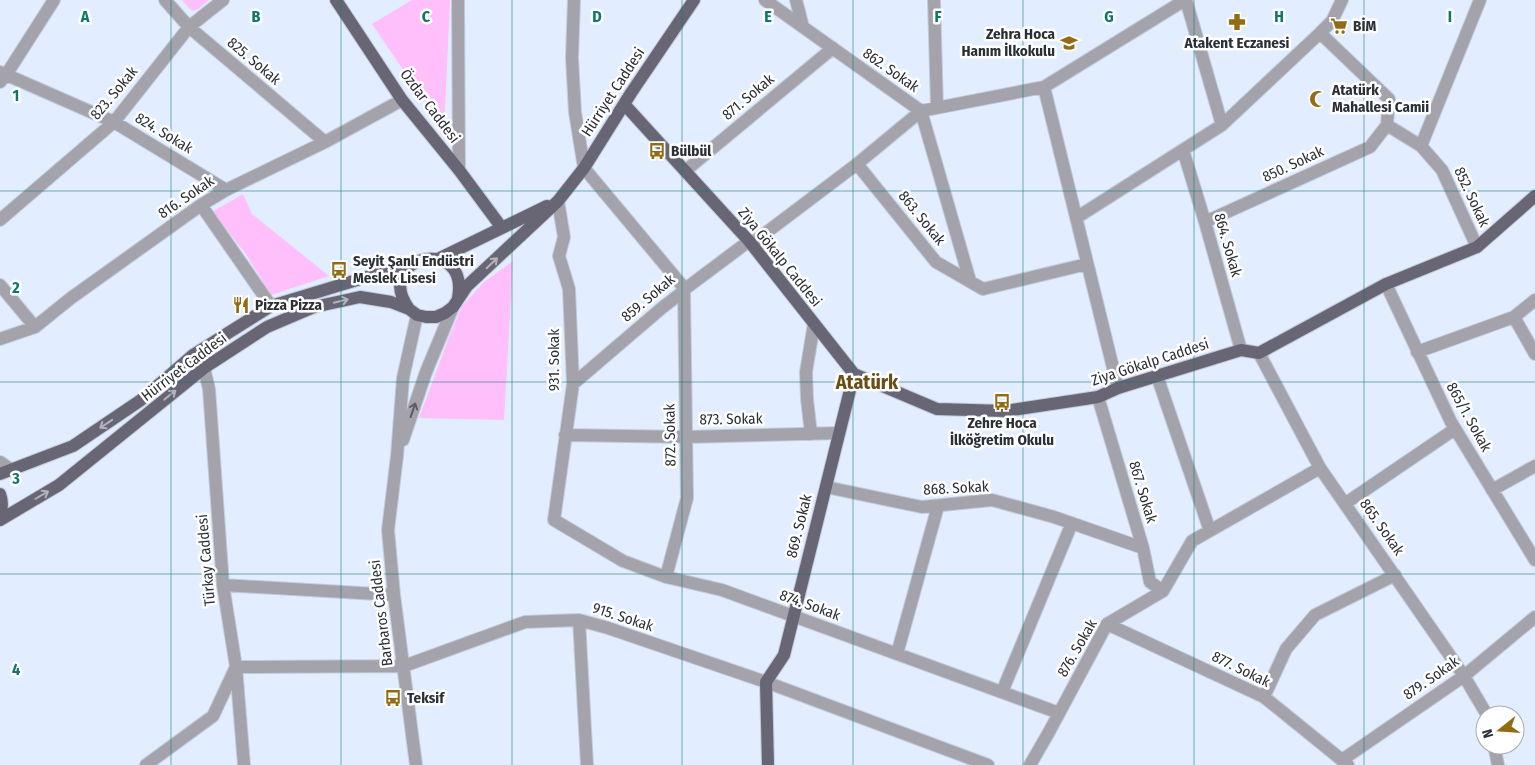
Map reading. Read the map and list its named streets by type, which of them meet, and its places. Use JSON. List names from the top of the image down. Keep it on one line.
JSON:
{"streets":{"main road":["Hürriyet Caddesi","Özdar Caddesi","Ziya Gökalp Caddesi","869. Sokak"],"street":["825. Sokak","862. Sokak","823. Sokak","871. Sokak","824. Sokak","850. Sokak","816. Sokak","852. Sokak","863. Sokak","864. Sokak","859. Sokak","931. Sokak","865/1. Sokak","873. Sokak","872. Sokak","868. Sokak","867. Sokak","865. Sokak","Türkay Caddesi","874. Sokak","Barbaros Caddesi","915. Sokak","876. Sokak","877. Sokak","879. Sokak"]},"crossings":[["825. Sokak","823. Sokak"],["825. Sokak","816. Sokak"],["862. Sokak","871. Sokak"],["862. Sokak","859. Sokak"],["Hürriyet Caddesi","Özdar Caddesi"],["Hürriyet Caddesi","Ziya Gökalp Caddesi"],["Hürriyet Caddesi","931. Sokak"],["Hürriyet Caddesi","Türkay Caddesi"],["Hürriyet Caddesi","Barbaros Caddesi"],["823. Sokak","824. Sokak"],["871. Sokak","Ziya Gökalp Caddesi"],["Özdar Caddesi","816. Sokak"],["824. Sokak","816. Sokak"],["850. Sokak","864. Sokak"],["863. Sokak","859. Sokak"],["864. Sokak","Ziya Gökalp Caddesi"],["Ziya Gökalp Caddesi","859. Sokak"],["Ziya Gökalp Caddesi","867. Sokak"],["Ziya Gökalp Caddesi","869. Sokak"],["Ziya Gökalp Caddesi","865. Sokak"],["859. Sokak","931. Sokak"],["859. Sokak","872. Sokak"],["931. Sokak","873. Sokak"],["931. Sokak","874. Sokak"],["873. Sokak","872. Sokak"],["873. Sokak","869. Sokak"],["872. Sokak","874. Sokak"],["868. Sokak","867. Sokak"],["868. Sokak","869. Sokak"],["867. Sokak","876. Sokak"],["869. Sokak","874. Sokak"],["869. Sokak","915. Sokak"],["865. Sokak","876. Sokak"],["865. Sokak","879. Sokak"],["Türkay Caddesi","915. Sokak"],["874. Sokak","876. Sokak"],["Barbaros Caddesi","915. Sokak"],["876. Sokak","877. Sokak"],["877. Sokak","879. Sokak"]],"districts":["Atatürk"],"places":{"pharmacy":["Atakent Eczanesi"],"supermarket":["BİM"],"school or university":["Zehra Hoca Hanım İlkokulu"],"mosque":["Atatürk Mahallesi Camii"],"bus stop":["Bülbül","Seyit Şanlı Endüstri Meslek Lisesi","Zehre Hoca İlköğretim Okulu","Teksif"],"restaurant":["Pizza Pizza"]},"north":"left","grid":{"columns":["A","B","C","D","E","F","G","H","I"],"rows":["1","2","3","4"]}}
